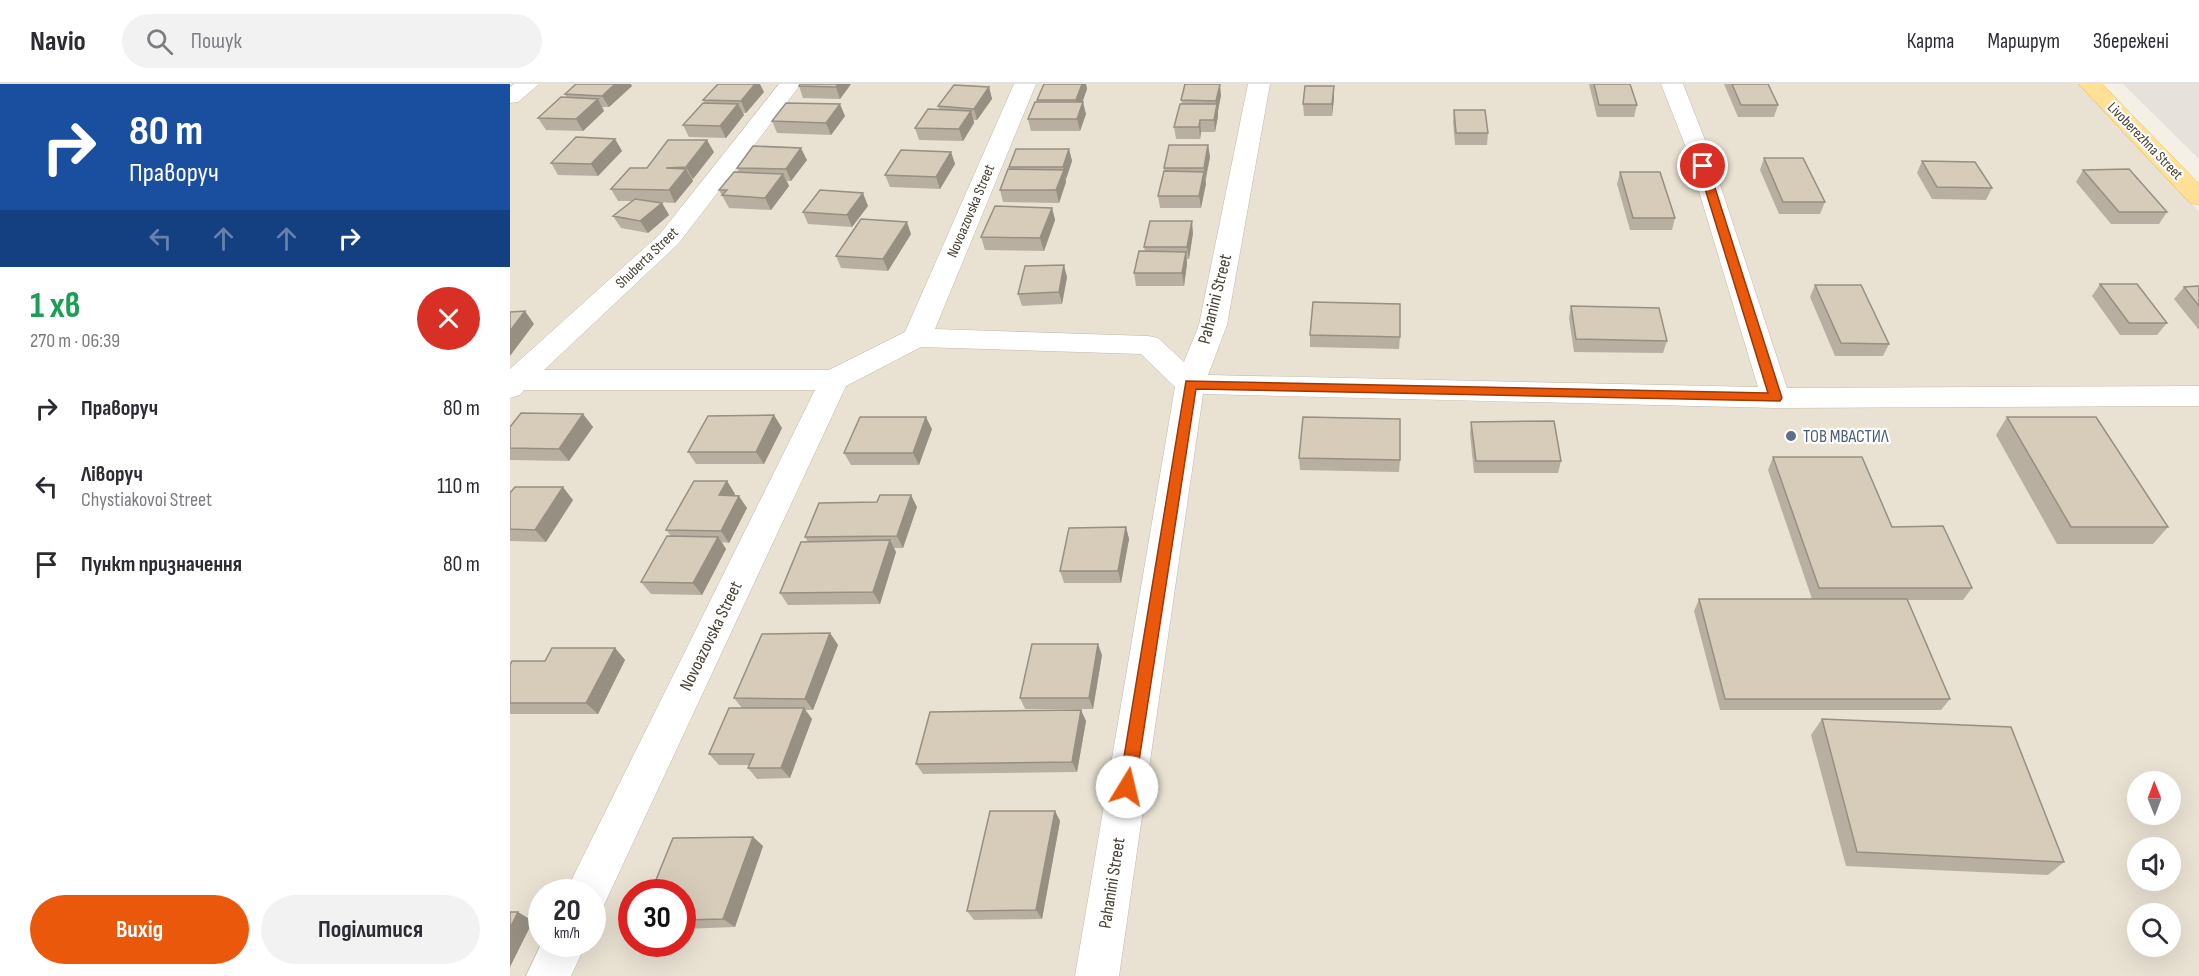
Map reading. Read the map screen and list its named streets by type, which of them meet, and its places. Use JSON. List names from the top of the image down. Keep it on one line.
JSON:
{"streets":{"main road":["Livoberezhna Street"],"street":["Novoazovska Street","Shuberta Street","Pahanini Street"]},"places":["ТОВ МВАСТИЛ"],"north":"top","page":{"header":"Navio","search":"Пошук","nav":["Карта","Маршрут","Збережені"],"turn":["80 m","Праворуч"],"heading":["1 хв","270 m · 06:39"],"list":[{"name":"Праворуч","value":"80 m"},{"name":"Ліворуч","note":"Chystiakovoi Street","value":"110 m"},{"name":"Пункт призначення","value":"80 m"}],"speed":"20 km/h","limit":"30","buttons":["Вихід","Поділитися"]}}
